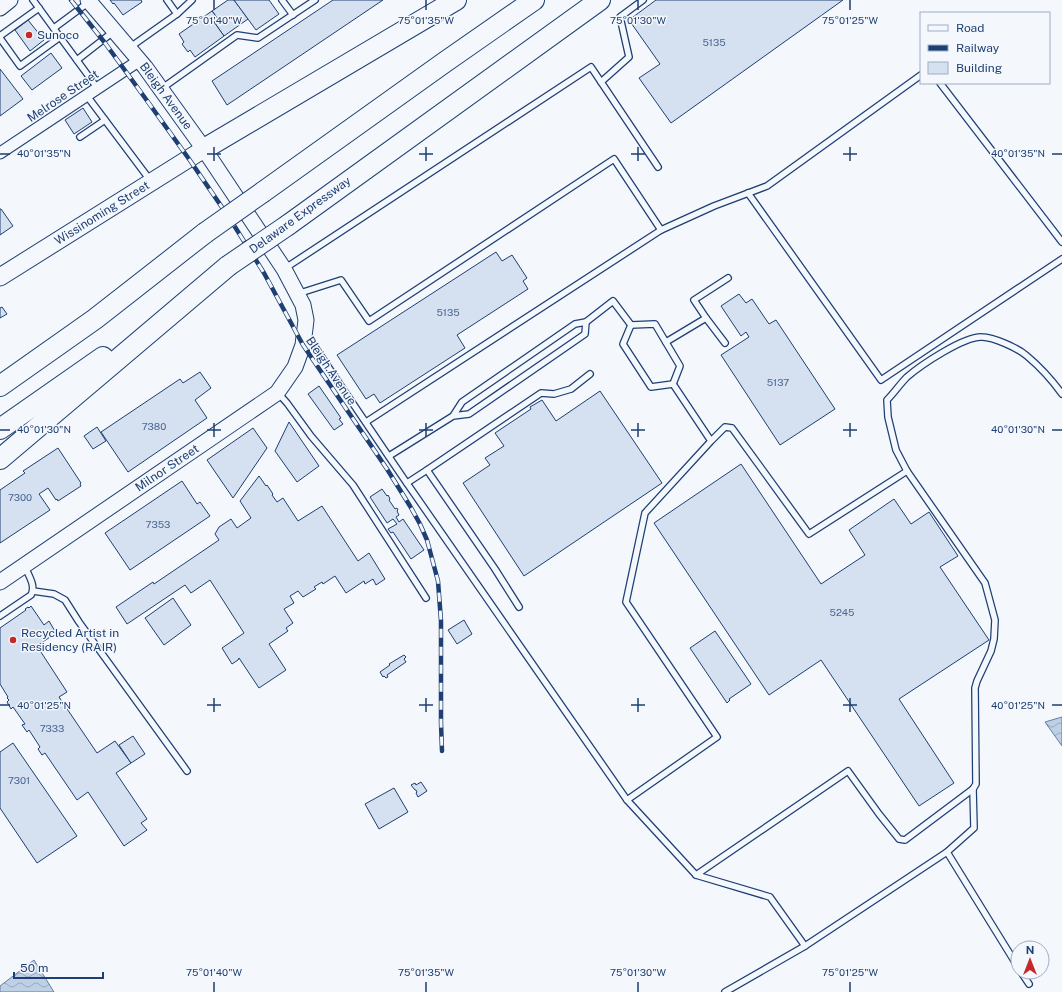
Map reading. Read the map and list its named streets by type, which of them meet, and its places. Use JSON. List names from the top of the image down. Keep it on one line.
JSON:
{"streets":{"highway":["Delaware Expressway"],"main road":["Bleigh Avenue","Wissinoming Street","Milnor Street"],"street":["Melrose Street"]},"crossings":[["Melrose Street","Bleigh Avenue"],["Bleigh Avenue","Wissinoming Street"],["Bleigh Avenue","Milnor Street"]],"places":["Sunoco","Recycled Artist in Residency (RAIR)"],"house_numbers":["5135","5135","5137","7380","7300","7353","5245","7333","7301"],"legend":["Road","Railway","Building"],"scale_bar":"50 m","north":"top","coordinates":["75°01'40\"W","75°01'35\"W","75°01'30\"W","75°01'25\"W","40°01'35\"N","40°01'30\"N","40°01'25\"N"]}
